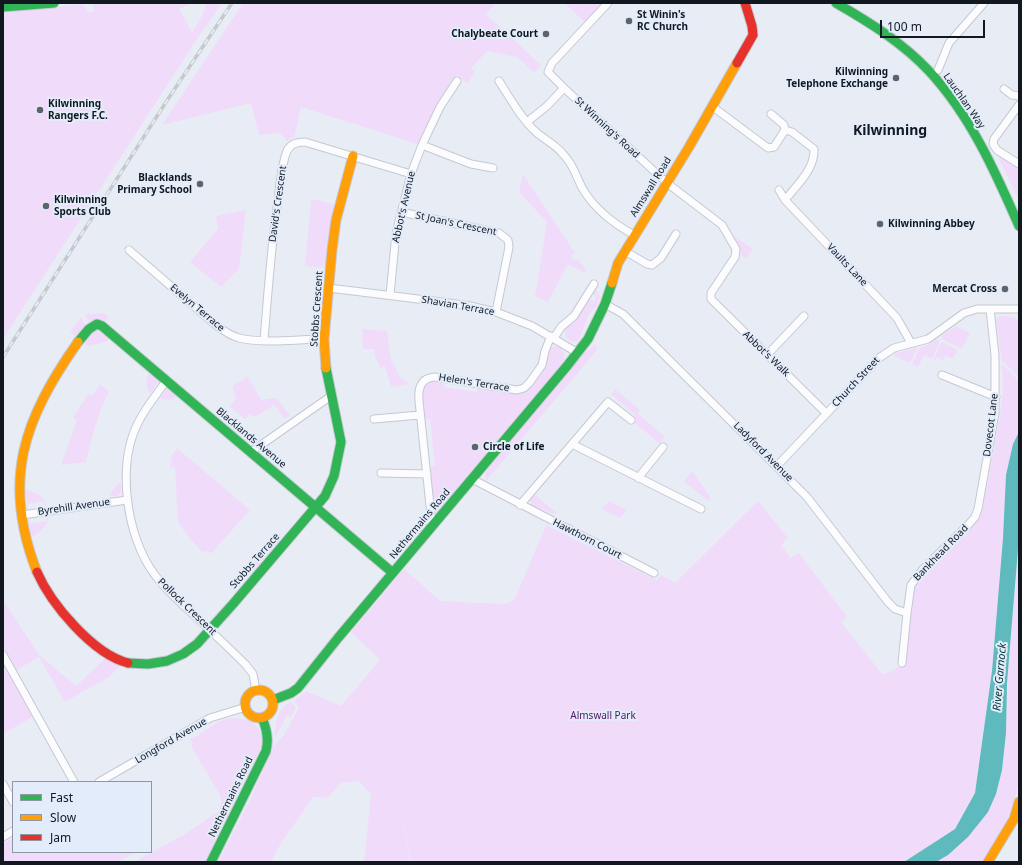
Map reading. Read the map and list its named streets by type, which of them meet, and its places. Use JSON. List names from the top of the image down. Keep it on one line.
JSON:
{"streets":{"main road":["Lauchlan Way","Almswall Road","Stobbs Crescent","Blacklands Avenue","Nethermains Road","Stobbs Terrace"],"street":["St Winning's Road","David's Crescent","Abbot's Avenue","St Joan's Crescent","Vaults Lane","Shavian Terrace","Evelyn Terrace","Abbot's Walk","Church Street","Helen's Terrace","Dovecot Lane","Ladyford Avenue","Byrehill Avenue","Hawthorn Court","Bankhead Road","Pollock Crescent","Longford Avenue"]},"crossings":[["St Winning's Road","Almswall Road"],["St Winning's Road","Abbot's Walk"],["Almswall Road","Shavian Terrace"],["Almswall Road","Ladyford Avenue"],["Almswall Road","Nethermains Road"],["David's Crescent","Abbot's Avenue"],["David's Crescent","Evelyn Terrace"],["David's Crescent","Stobbs Crescent"],["Abbot's Avenue","St Joan's Crescent"],["Abbot's Avenue","Shavian Terrace"],["St Joan's Crescent","Shavian Terrace"],["Vaults Lane","Church Street"],["Shavian Terrace","Stobbs Crescent"],["Shavian Terrace","Helen's Terrace"],["Shavian Terrace","Nethermains Road"],["Evelyn Terrace","Stobbs Crescent"],["Stobbs Crescent","Blacklands Avenue"],["Stobbs Crescent","Stobbs Terrace"],["Abbot's Walk","Church Street"],["Church Street","Dovecot Lane"],["Church Street","Ladyford Avenue"],["Dovecot Lane","Bankhead Road"],["Blacklands Avenue","Nethermains Road"],["Blacklands Avenue","Stobbs Terrace"],["Blacklands Avenue","Pollock Crescent"],["Ladyford Avenue","Bankhead Road"],["Byrehill Avenue","Stobbs Terrace"],["Byrehill Avenue","Pollock Crescent"],["Nethermains Road","Hawthorn Court"],["Nethermains Road","Pollock Crescent"],["Nethermains Road","Longford Avenue"],["Stobbs Terrace","Pollock Crescent"],["Pollock Crescent","Longford Avenue"]],"districts":["Kilwinning"],"water":["River Garnock"],"parks":["Almswall Park"],"places":["St Winin's RC Church","Chalybeate Court","Kilwinning Telephone Exchange","Kilwinning Rangers F.C.","Blacklands Primary School","Kilwinning Sports Club","Kilwinning Abbey","Mercat Cross","Circle of Life"],"legend":["Fast","Slow","Jam"],"scale_bar":"100 m"}
